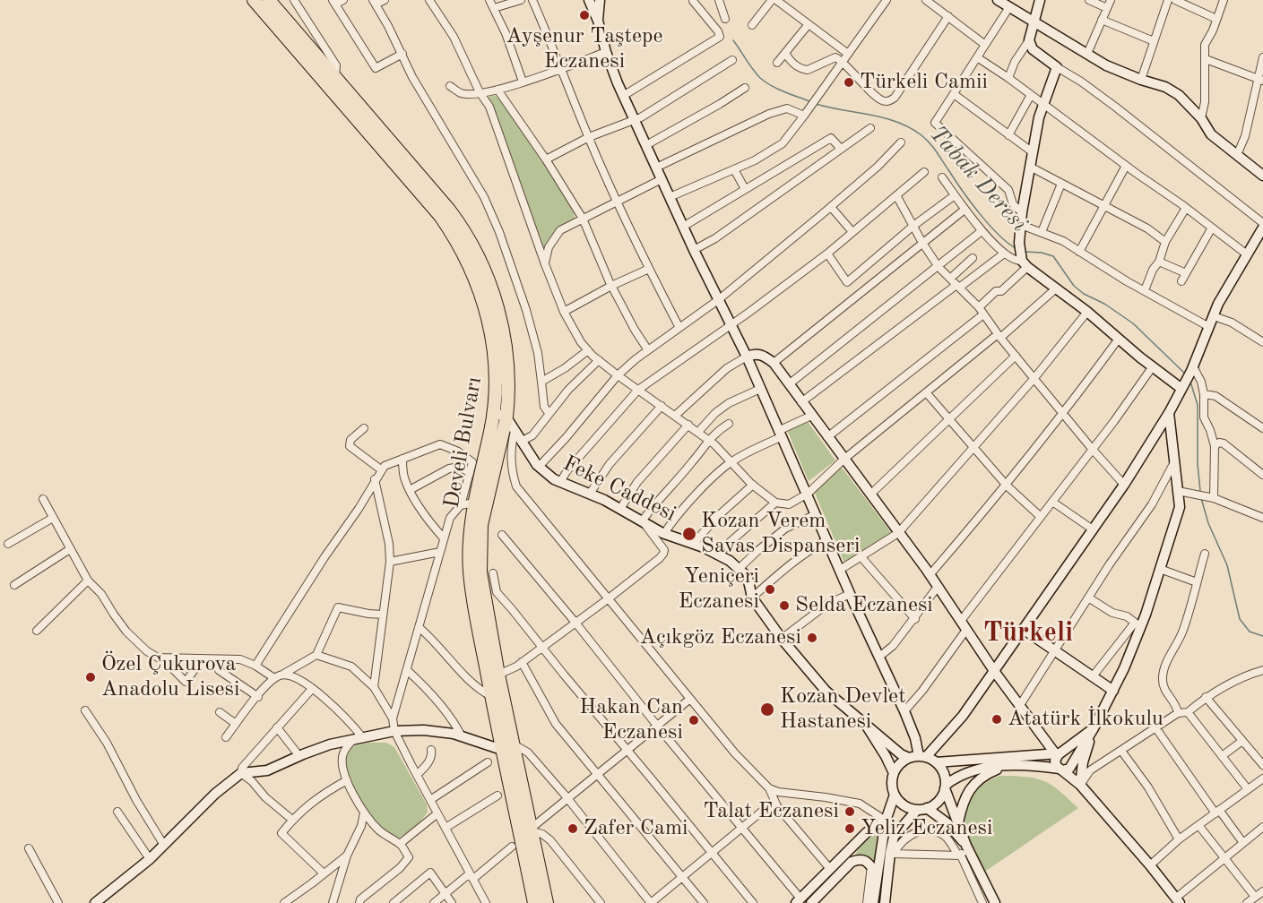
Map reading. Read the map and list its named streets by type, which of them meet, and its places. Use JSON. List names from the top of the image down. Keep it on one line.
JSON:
{"streets":{"highway":["Develi Bulvarı"],"street":["Feke Caddesi"]},"crossings":[["Develi Bulvarı","Feke Caddesi"]],"districts":["Türkeli"],"water":["Tabak Deresi"],"places":["Ayşenur Taştepe Eczanesi","Türkeli Camii","Kozan Verem Savas Dispanseri","Yeniçeri Eczanesi","Selda Eczanesi","Açıkgöz Eczanesi","Özel Çukurova Anadolu Lisesi","Kozan Devlet Hastanesi","Atatürk İlkokulu","Hakan Can Eczanesi","Talat Eczanesi","Zafer Cami","Yeliz Eczanesi"]}
